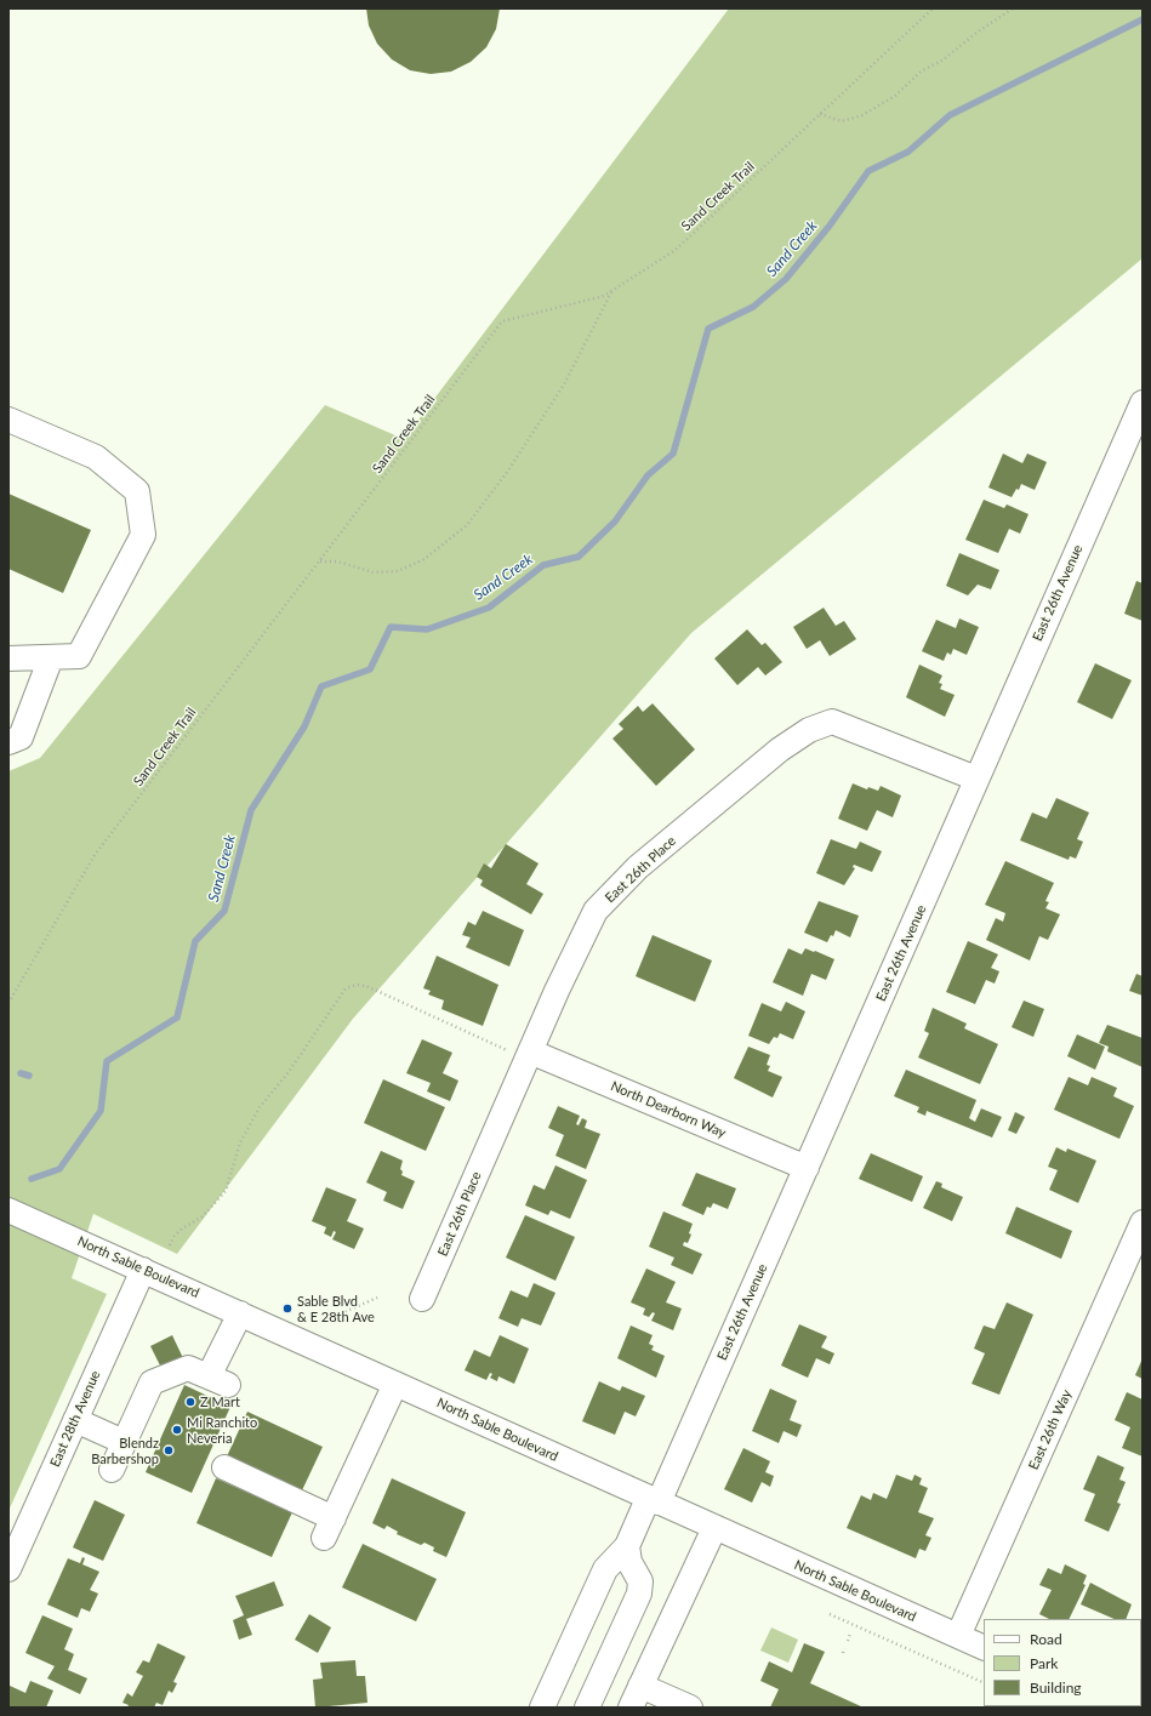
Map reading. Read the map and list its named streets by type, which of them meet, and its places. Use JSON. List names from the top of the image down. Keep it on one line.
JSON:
{"streets":{"street":["East 26th Avenue","East 26th Place","North Dearborn Way","North Sable Boulevard","East 28th Avenue","East 26th Way"],"path":["Sand Creek Trail"]},"crossings":[["East 26th Avenue","East 26th Place"],["East 26th Avenue","North Dearborn Way"],["East 26th Avenue","North Sable Boulevard"],["East 26th Place","North Dearborn Way"],["North Sable Boulevard","East 28th Avenue"],["North Sable Boulevard","East 26th Way"]],"water":["Sand Creek"],"places":["Sable Blvd & E 28th Ave","Z Mart","Mi Ranchito Neveria","Blendz Barbershop"],"legend":["Road","Park","Building"]}
